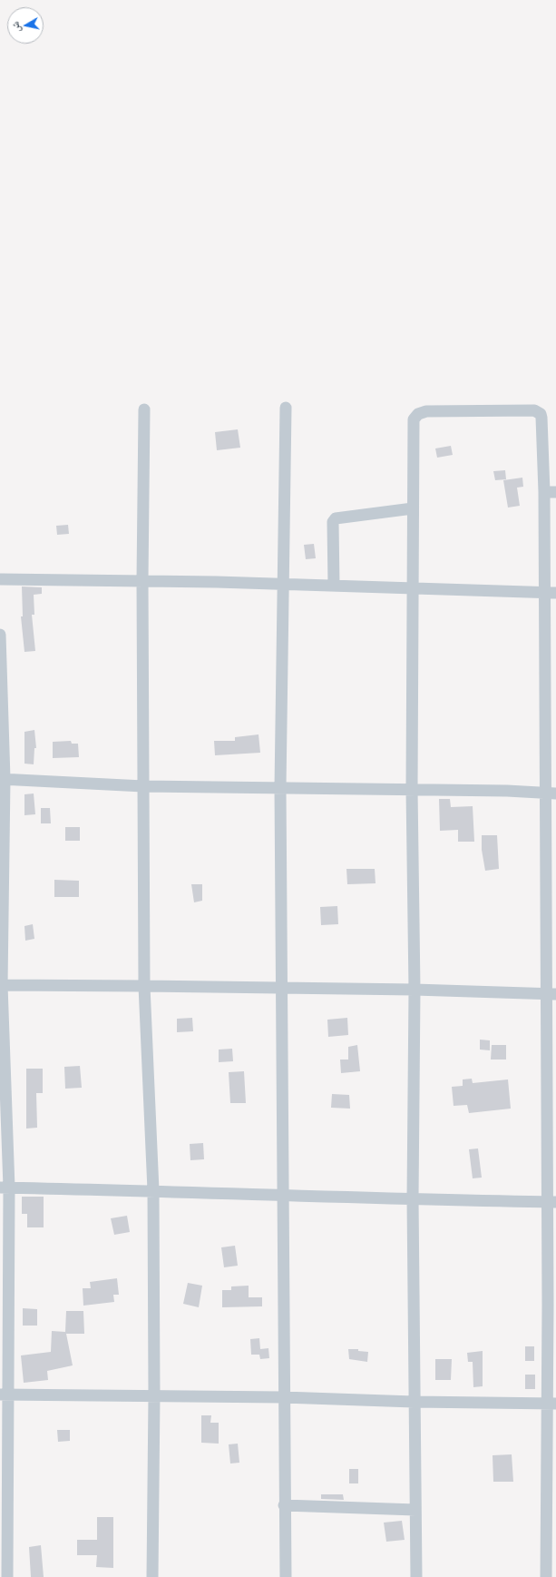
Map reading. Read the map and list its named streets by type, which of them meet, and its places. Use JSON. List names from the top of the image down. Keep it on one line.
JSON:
{"north":"left"}
